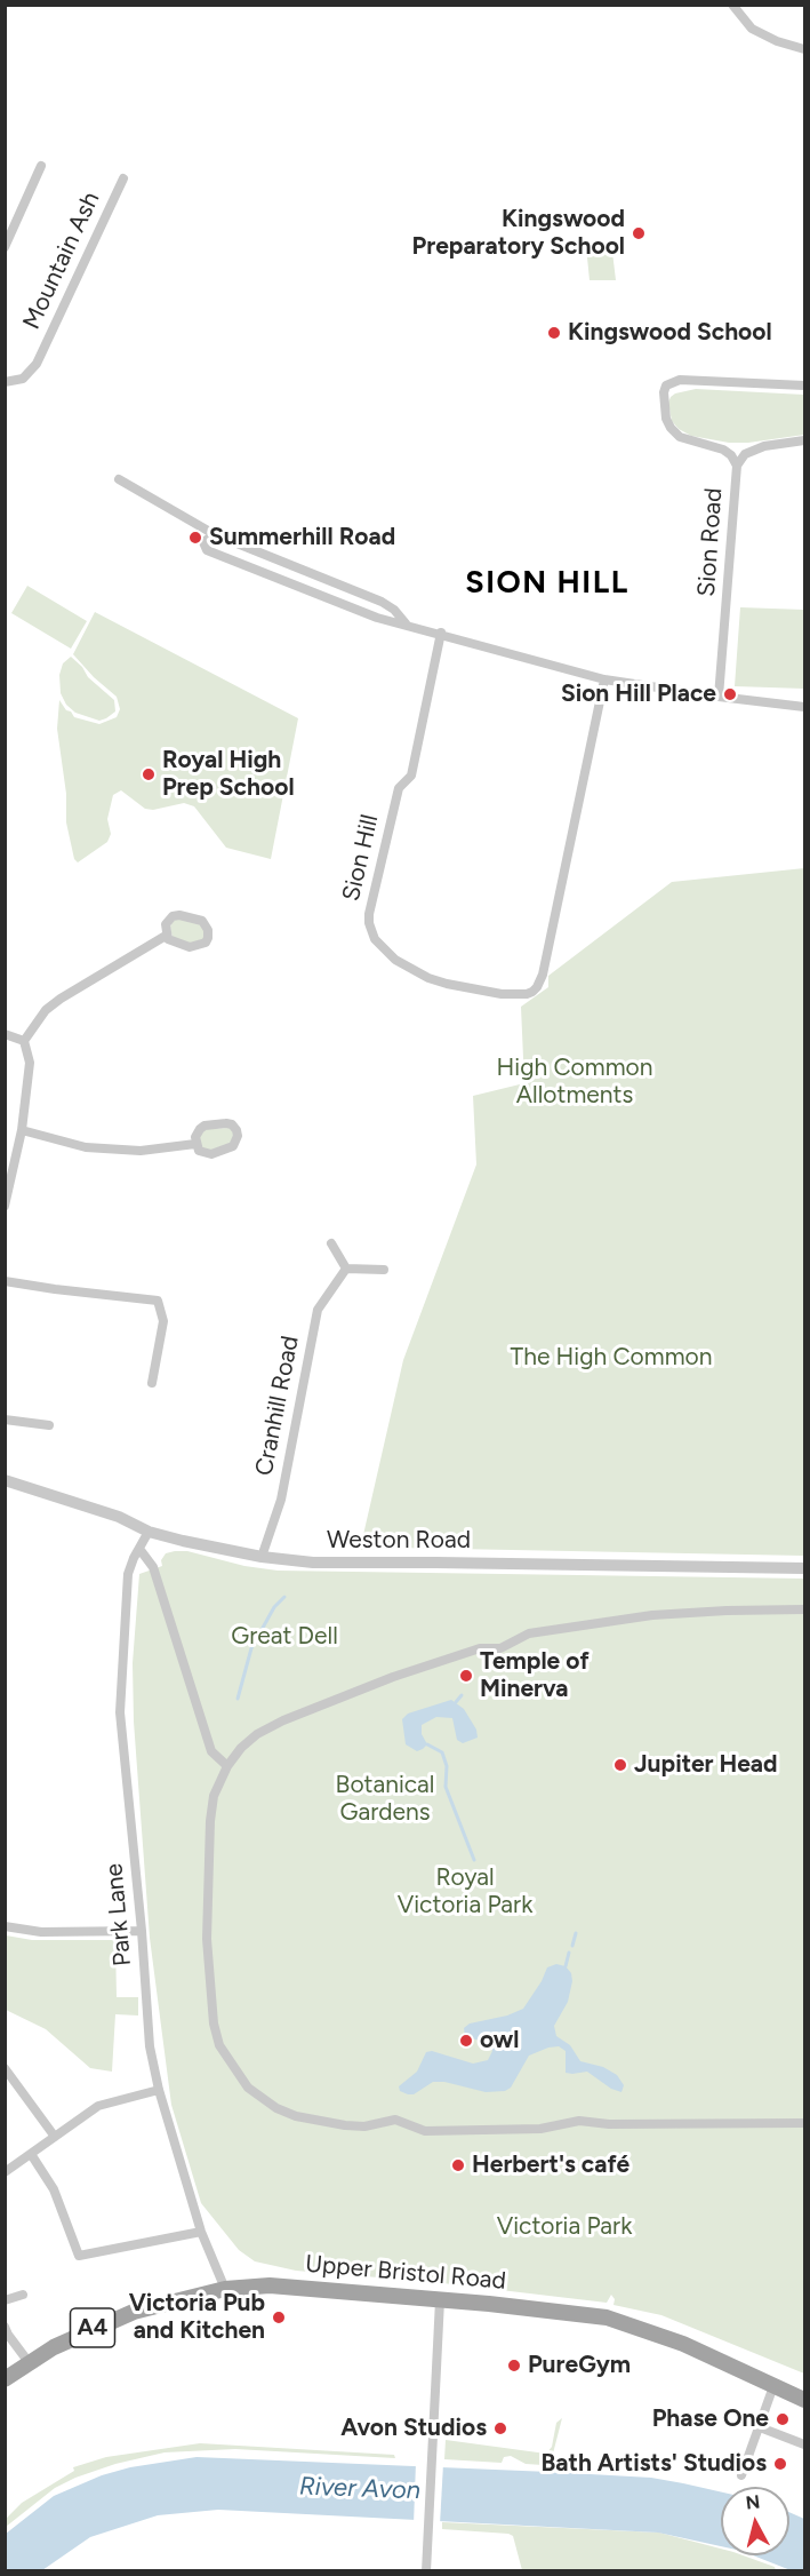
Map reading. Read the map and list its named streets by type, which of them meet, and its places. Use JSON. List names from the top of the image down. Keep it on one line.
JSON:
{"streets":{"main road":["Upper Bristol Road","A4"],"street":["Mountain Ash","Sion Road","Sion Hill","Cranhill Road","Weston Road","Park Lane"]},"crossings":[["Cranhill Road","Weston Road"],["Weston Road","Park Lane"],["Park Lane","Upper Bristol Road"]],"districts":["SION HILL"],"water":["River Avon"],"parks":["High Common Allotments","The High Common","Great Dell","Botanical Gardens","Royal Victoria Park","Victoria Park"],"places":["Kingswood Preparatory School","Kingswood School","Summerhill Road","Sion Hill Place","Royal High Prep School","Temple of Minerva","Jupiter Head","owl","Herbert's café","Victoria Pub and Kitchen","PureGym","Phase One","Avon Studios","Bath Artists' Studios"],"north":"top"}
